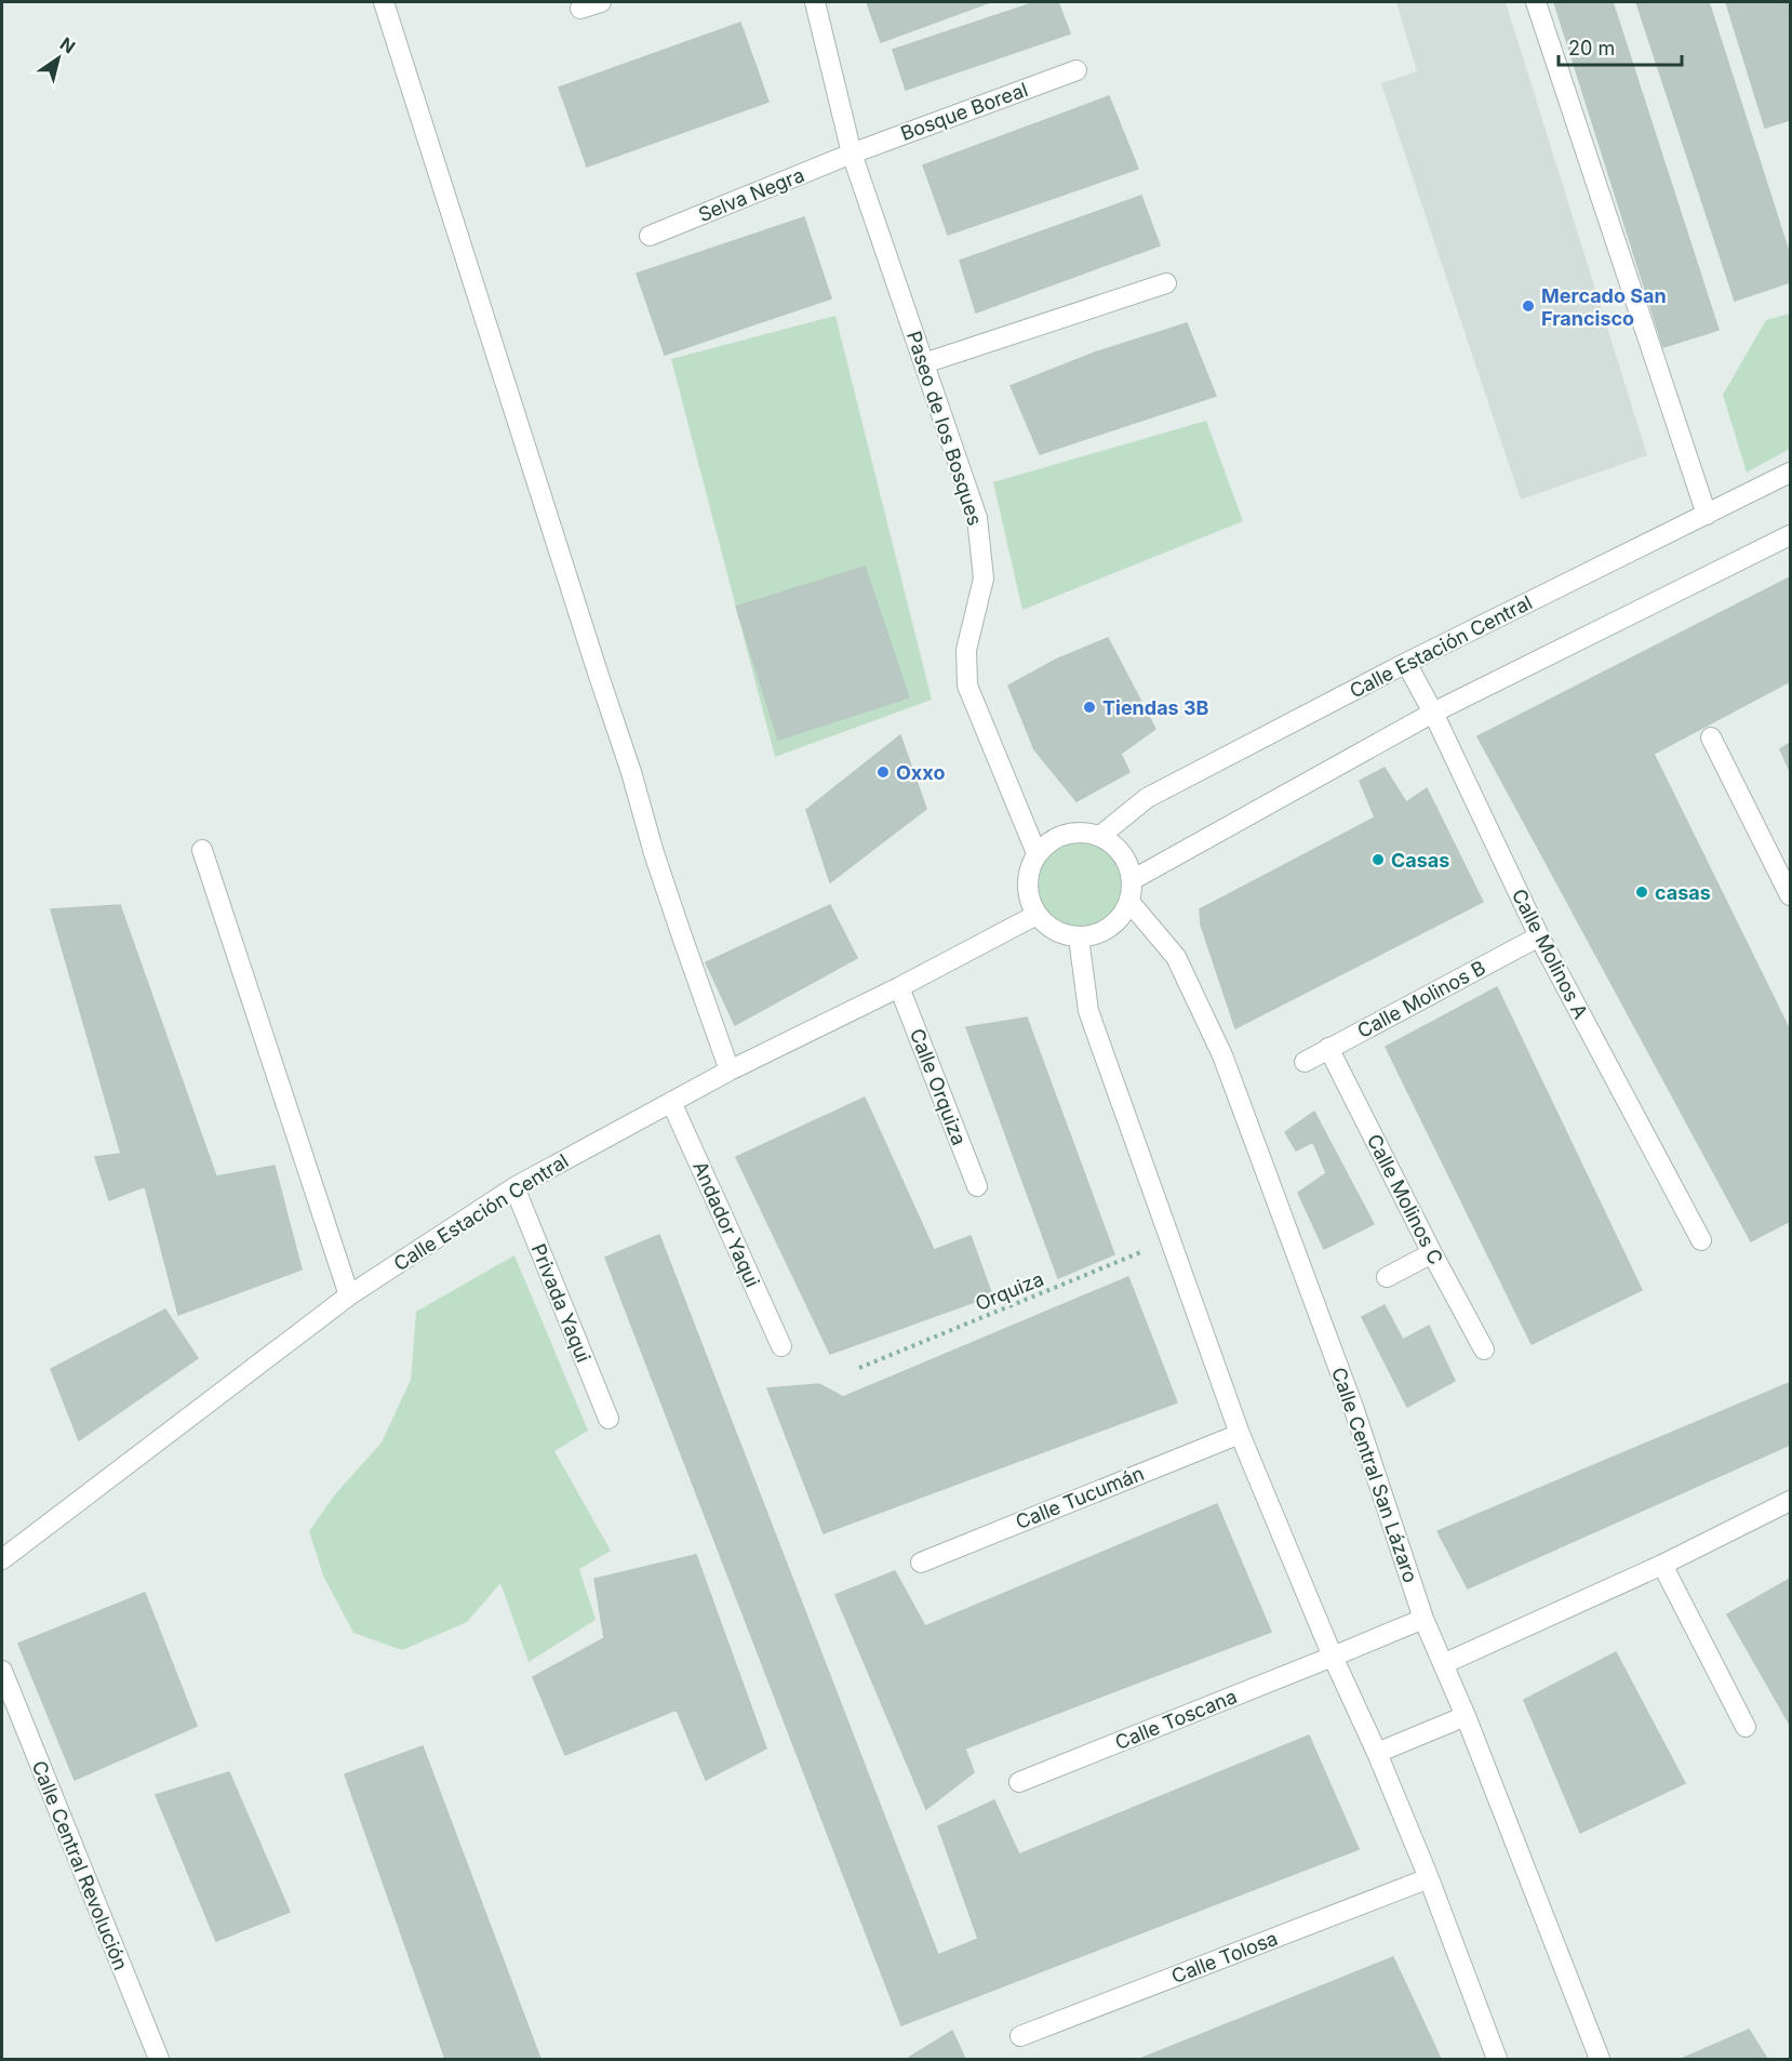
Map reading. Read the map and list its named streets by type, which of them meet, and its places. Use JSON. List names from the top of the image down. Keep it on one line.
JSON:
{"streets":{"street":["Bosque Boreal","Selva Negra","Paseo de los Bosques","Calle Estación Central","Calle Molinos A","Calle Molinos B","Calle Orquiza","Calle Molinos C","Andador Yaqui","Privada Yaqui","Calle Central San Lázaro","Calle Tucumán","Calle Toscana","Calle Central Revolución","Calle Tolosa"],"path":["Orquiza"]},"crossings":[["Bosque Boreal","Selva Negra"],["Bosque Boreal","Paseo de los Bosques"],["Selva Negra","Paseo de los Bosques"],["Paseo de los Bosques","Calle Estación Central"],["Paseo de los Bosques","Calle Central San Lázaro"],["Calle Estación Central","Calle Molinos A"],["Calle Estación Central","Calle Orquiza"],["Calle Estación Central","Andador Yaqui"],["Calle Estación Central","Privada Yaqui"],["Calle Estación Central","Calle Central San Lázaro"],["Calle Molinos A","Calle Molinos B"],["Calle Molinos B","Calle Molinos C"],["Calle Central San Lázaro","Calle Toscana"]],"places":["Mercado San Francisco","Tiendas 3B","Oxxo","Casas","casas"],"scale_bar":"20 m","north":"top right"}
